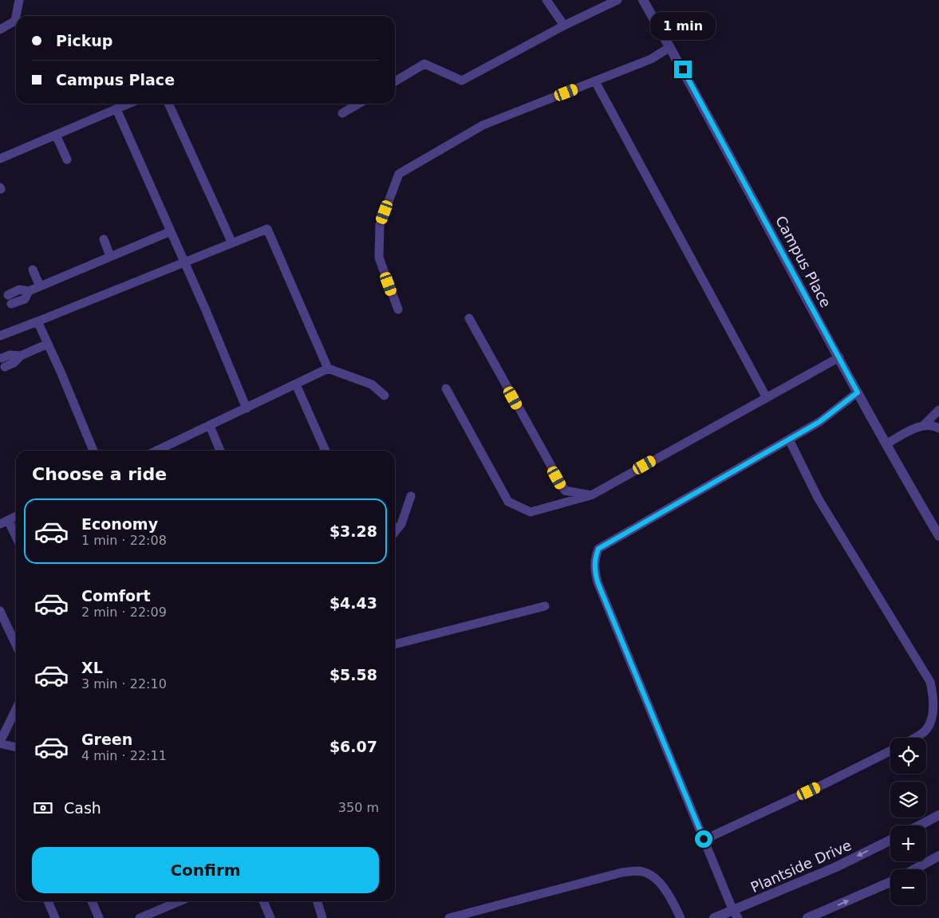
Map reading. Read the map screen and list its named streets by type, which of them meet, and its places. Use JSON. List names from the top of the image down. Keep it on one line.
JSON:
{"streets":{"street":["Campus Place","Plantside Drive"]},"page":{"bubble":"1 min","banner":["Pickup","Campus Place"],"heading":"Choose a ride","list":[{"name":"Economy","note":"1 min · 22:08","value":"$3.28"},{"name":"Comfort","note":"2 min · 22:09","value":"$4.43"},{"name":"XL","note":"3 min · 22:10","value":"$5.58"},{"name":"Green","note":"4 min · 22:11","value":"$6.07"}],"map_buttons":["+","−"],"pay":["Cash","350 m"],"buttons":"Confirm"}}
